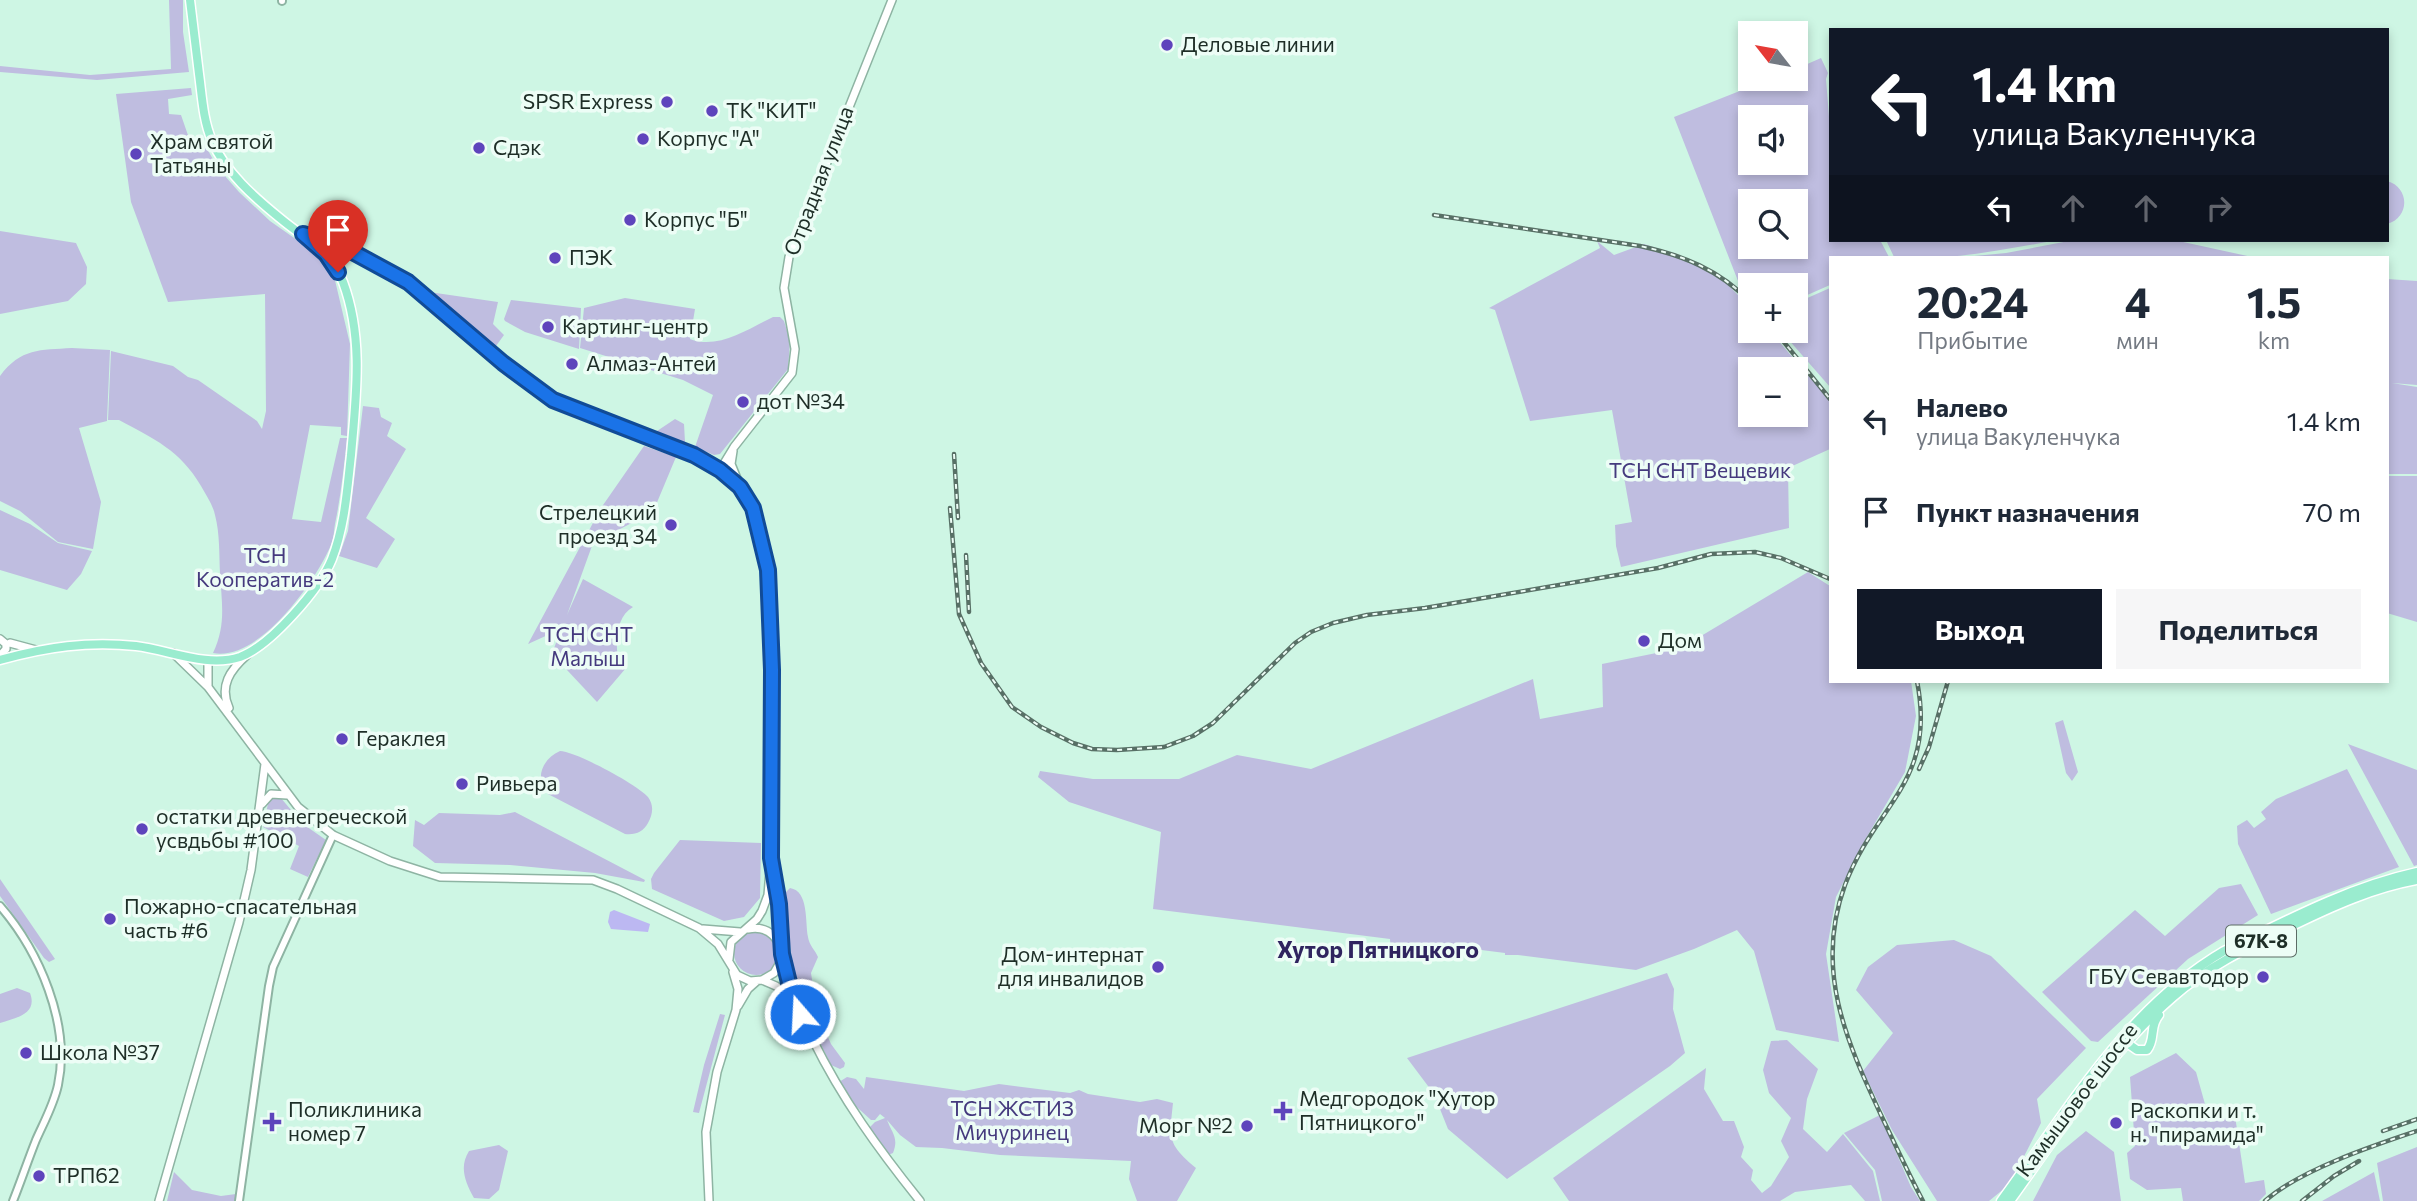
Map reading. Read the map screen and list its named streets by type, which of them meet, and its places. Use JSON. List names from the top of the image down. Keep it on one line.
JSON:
{"streets":{"main road":["Отрадная улица","67К-8","Камышовое шоссе"]},"districts":["Хутор Пятницкого"],"parks":["ТСН СНТ Вещевик","ТСН Кооператив-2","ТСН СНТ Малыш","ТСН ЖСТИЗ Мичуринец"],"places":{"other":["Деловые линии","SPSR Express","ТК \"КИТ\"","Корпус \"А\"","Сдэк","Храм святой Татьяны","Корпус \"Б\"","ПЭК","Картинг-центр","Алмаз-Антей","дот №34","Стрелецкий проезд 34","Дом","Гераклея","Ривьера","остатки древнегреческой усвдьбы #100","Пожарно-спасательная часть #6","Дом-интернат для инвалидов","ГБУ Севавтодор","Школа №37","Раскопки и т. н. \"пирамида\"","Морг №2","ТРП62"],"health":["Медгородок \"Хутор Пятницкого\"","Поликлиника номер 7"]},"north":"top left","page":{"map_buttons":["+","−"],"turn":["1.4 km","улица Вакуленчука"],"eta":["20:24","Прибытие","4","мин","1.5","km"],"list":[{"name":"Налево","note":"улица Вакуленчука","value":"1.4 km"},{"name":"Пункт назначения","value":"70 m"}],"buttons":["Выход","Поделиться"]}}
